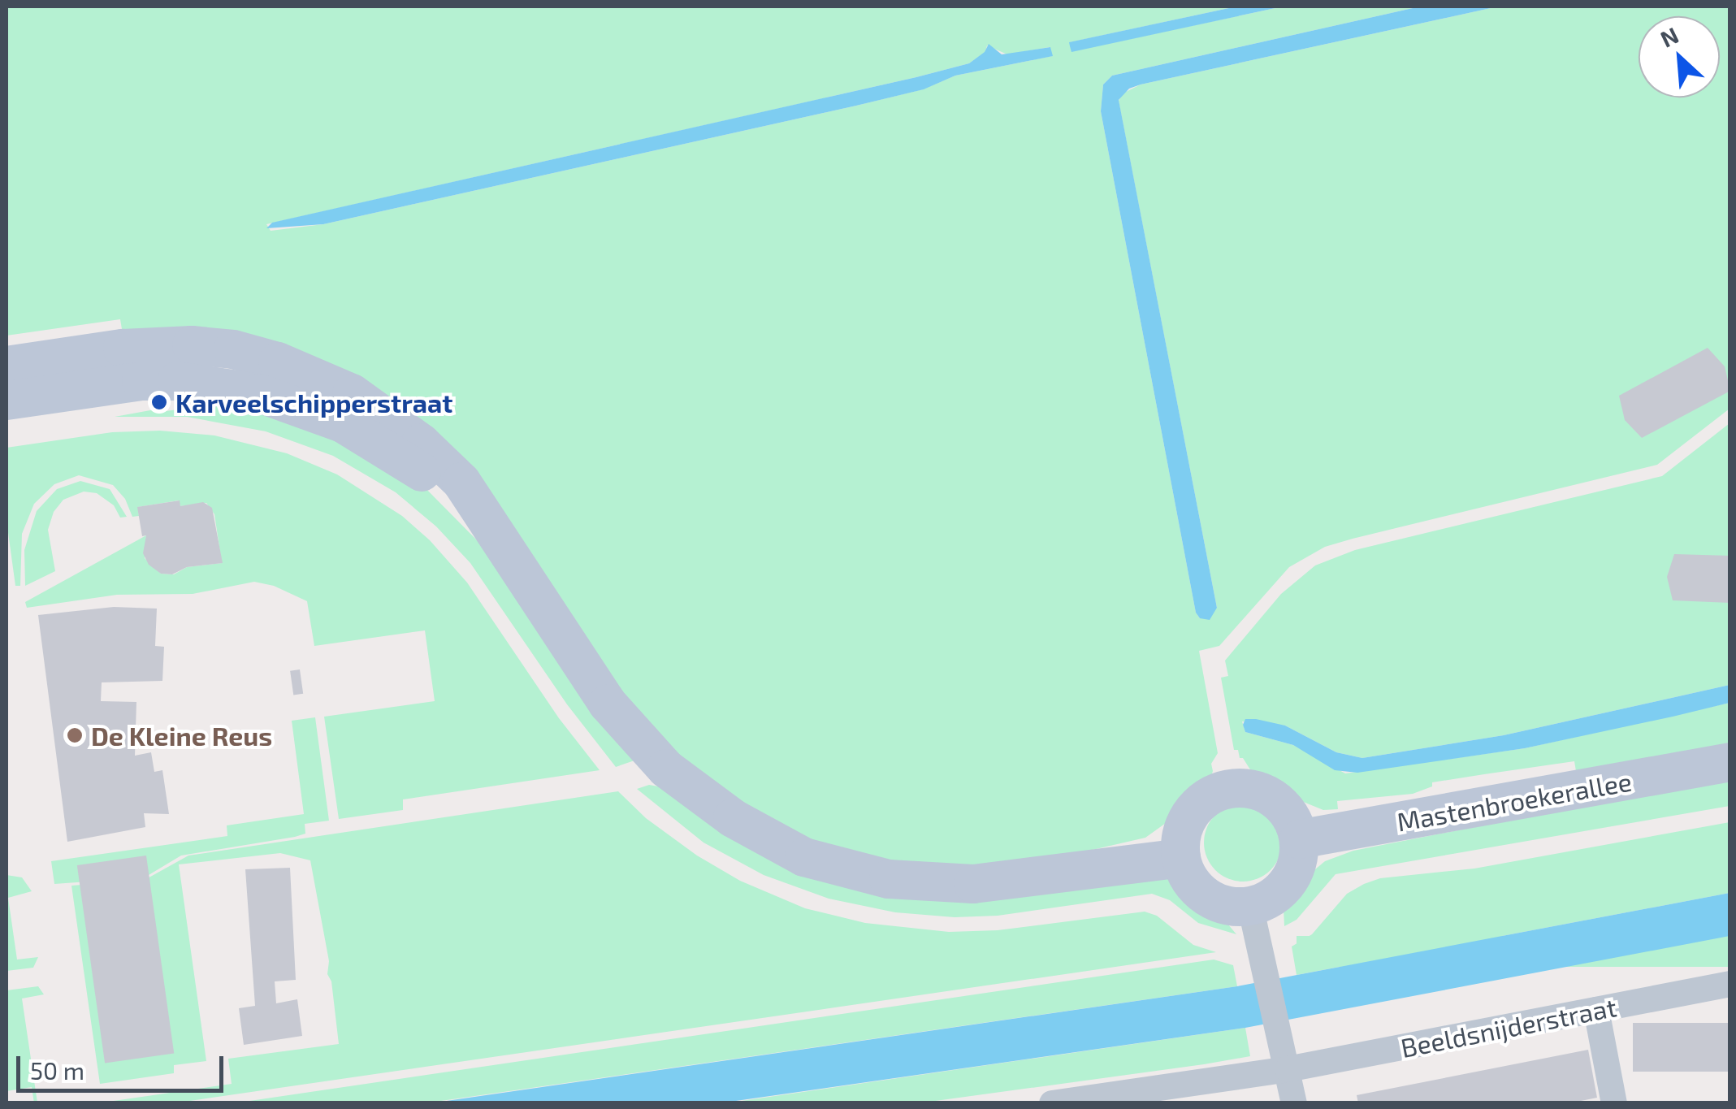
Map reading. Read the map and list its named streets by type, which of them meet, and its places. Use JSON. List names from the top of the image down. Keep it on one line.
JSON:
{"streets":{"main road":["Mastenbroekerallee"],"street":["Beeldsnijderstraat"]},"places":["Karveelschipperstraat","De Kleine Reus"],"scale_bar":"50 m","north":"top left"}
